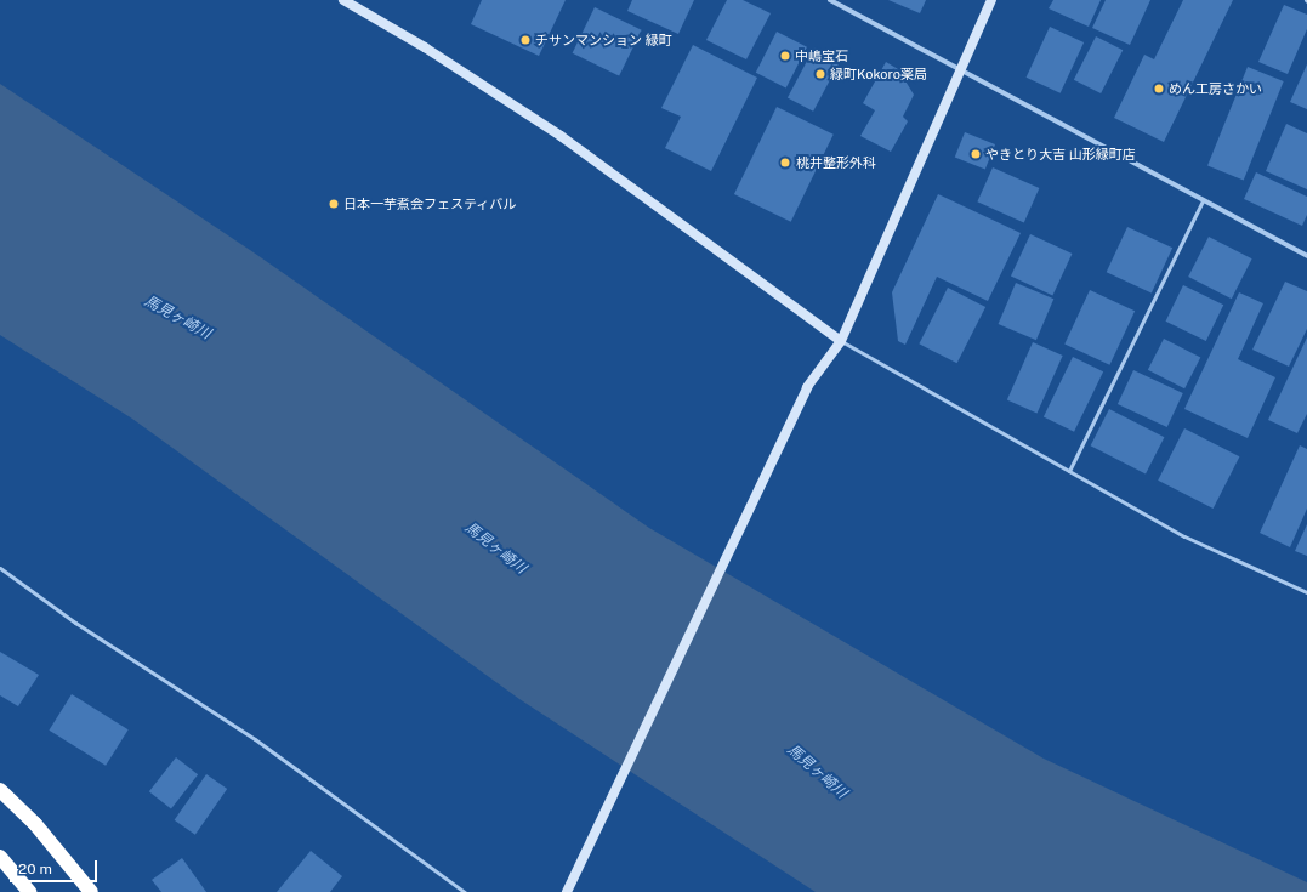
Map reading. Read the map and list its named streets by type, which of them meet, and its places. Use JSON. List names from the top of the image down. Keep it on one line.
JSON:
{"water":["馬見ヶ崎川"],"places":["チサンマンション 緑町","中嶋宝石","緑町Kokoro薬局","めん工房さかい","やきとり大吉 山形緑町店","桃井整形外科","日本一芋煮会フェスティバル"],"scale_bar":"20 m"}
